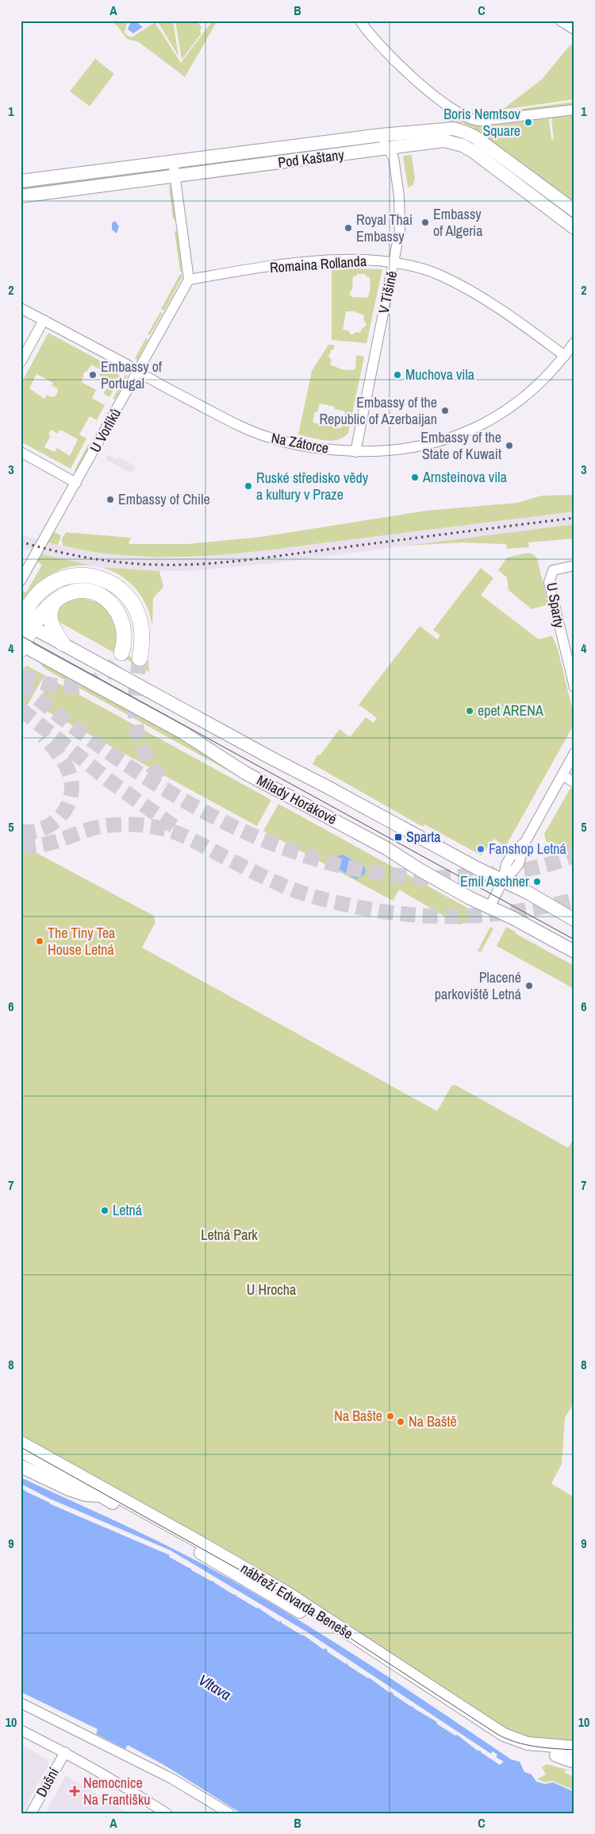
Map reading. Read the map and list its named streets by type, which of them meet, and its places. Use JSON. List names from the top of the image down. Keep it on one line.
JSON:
{"streets":{"main road":["Pod Kaštany","Milady Horákové","nábřeží Edvarda Beneše"],"street":["Romaina Rollanda","V Tišině","U Vorlíků","Na Zátorce","U Sparty","Dušní"]},"crossings":[["Pod Kaštany","V Tišině"],["Romaina Rollanda","V Tišině"],["Romaina Rollanda","U Vorlíků"],["Romaina Rollanda","Na Zátorce"],["V Tišině","Na Zátorce"],["U Vorlíků","Na Zátorce"]],"water":["Vltava"],"parks":["Letná Park","U Hrocha"],"places":{"other":["Boris Nemtsov Square","Embassy of Algeria","Royal Thai Embassy","Embassy of Portugal","Muchova vila","Embassy of the Republic of Azerbaijan","Embassy of the State of Kuwait","Arnsteinova vila","Ruské středisko vědy a kultury v Praze","Embassy of Chile","epet ARENA","Fanshop Letná","Emil Aschner","The Tiny Tea House Letná","Placené parkoviště Letná","Letná","Na Bašte","Na Baště"],"transit":["Sparta"],"health":["Nemocnice Na Františku"]},"grid":{"columns":["A","B","C"],"rows":["1","2","3","4","5","6","7","8","9","10"]}}
